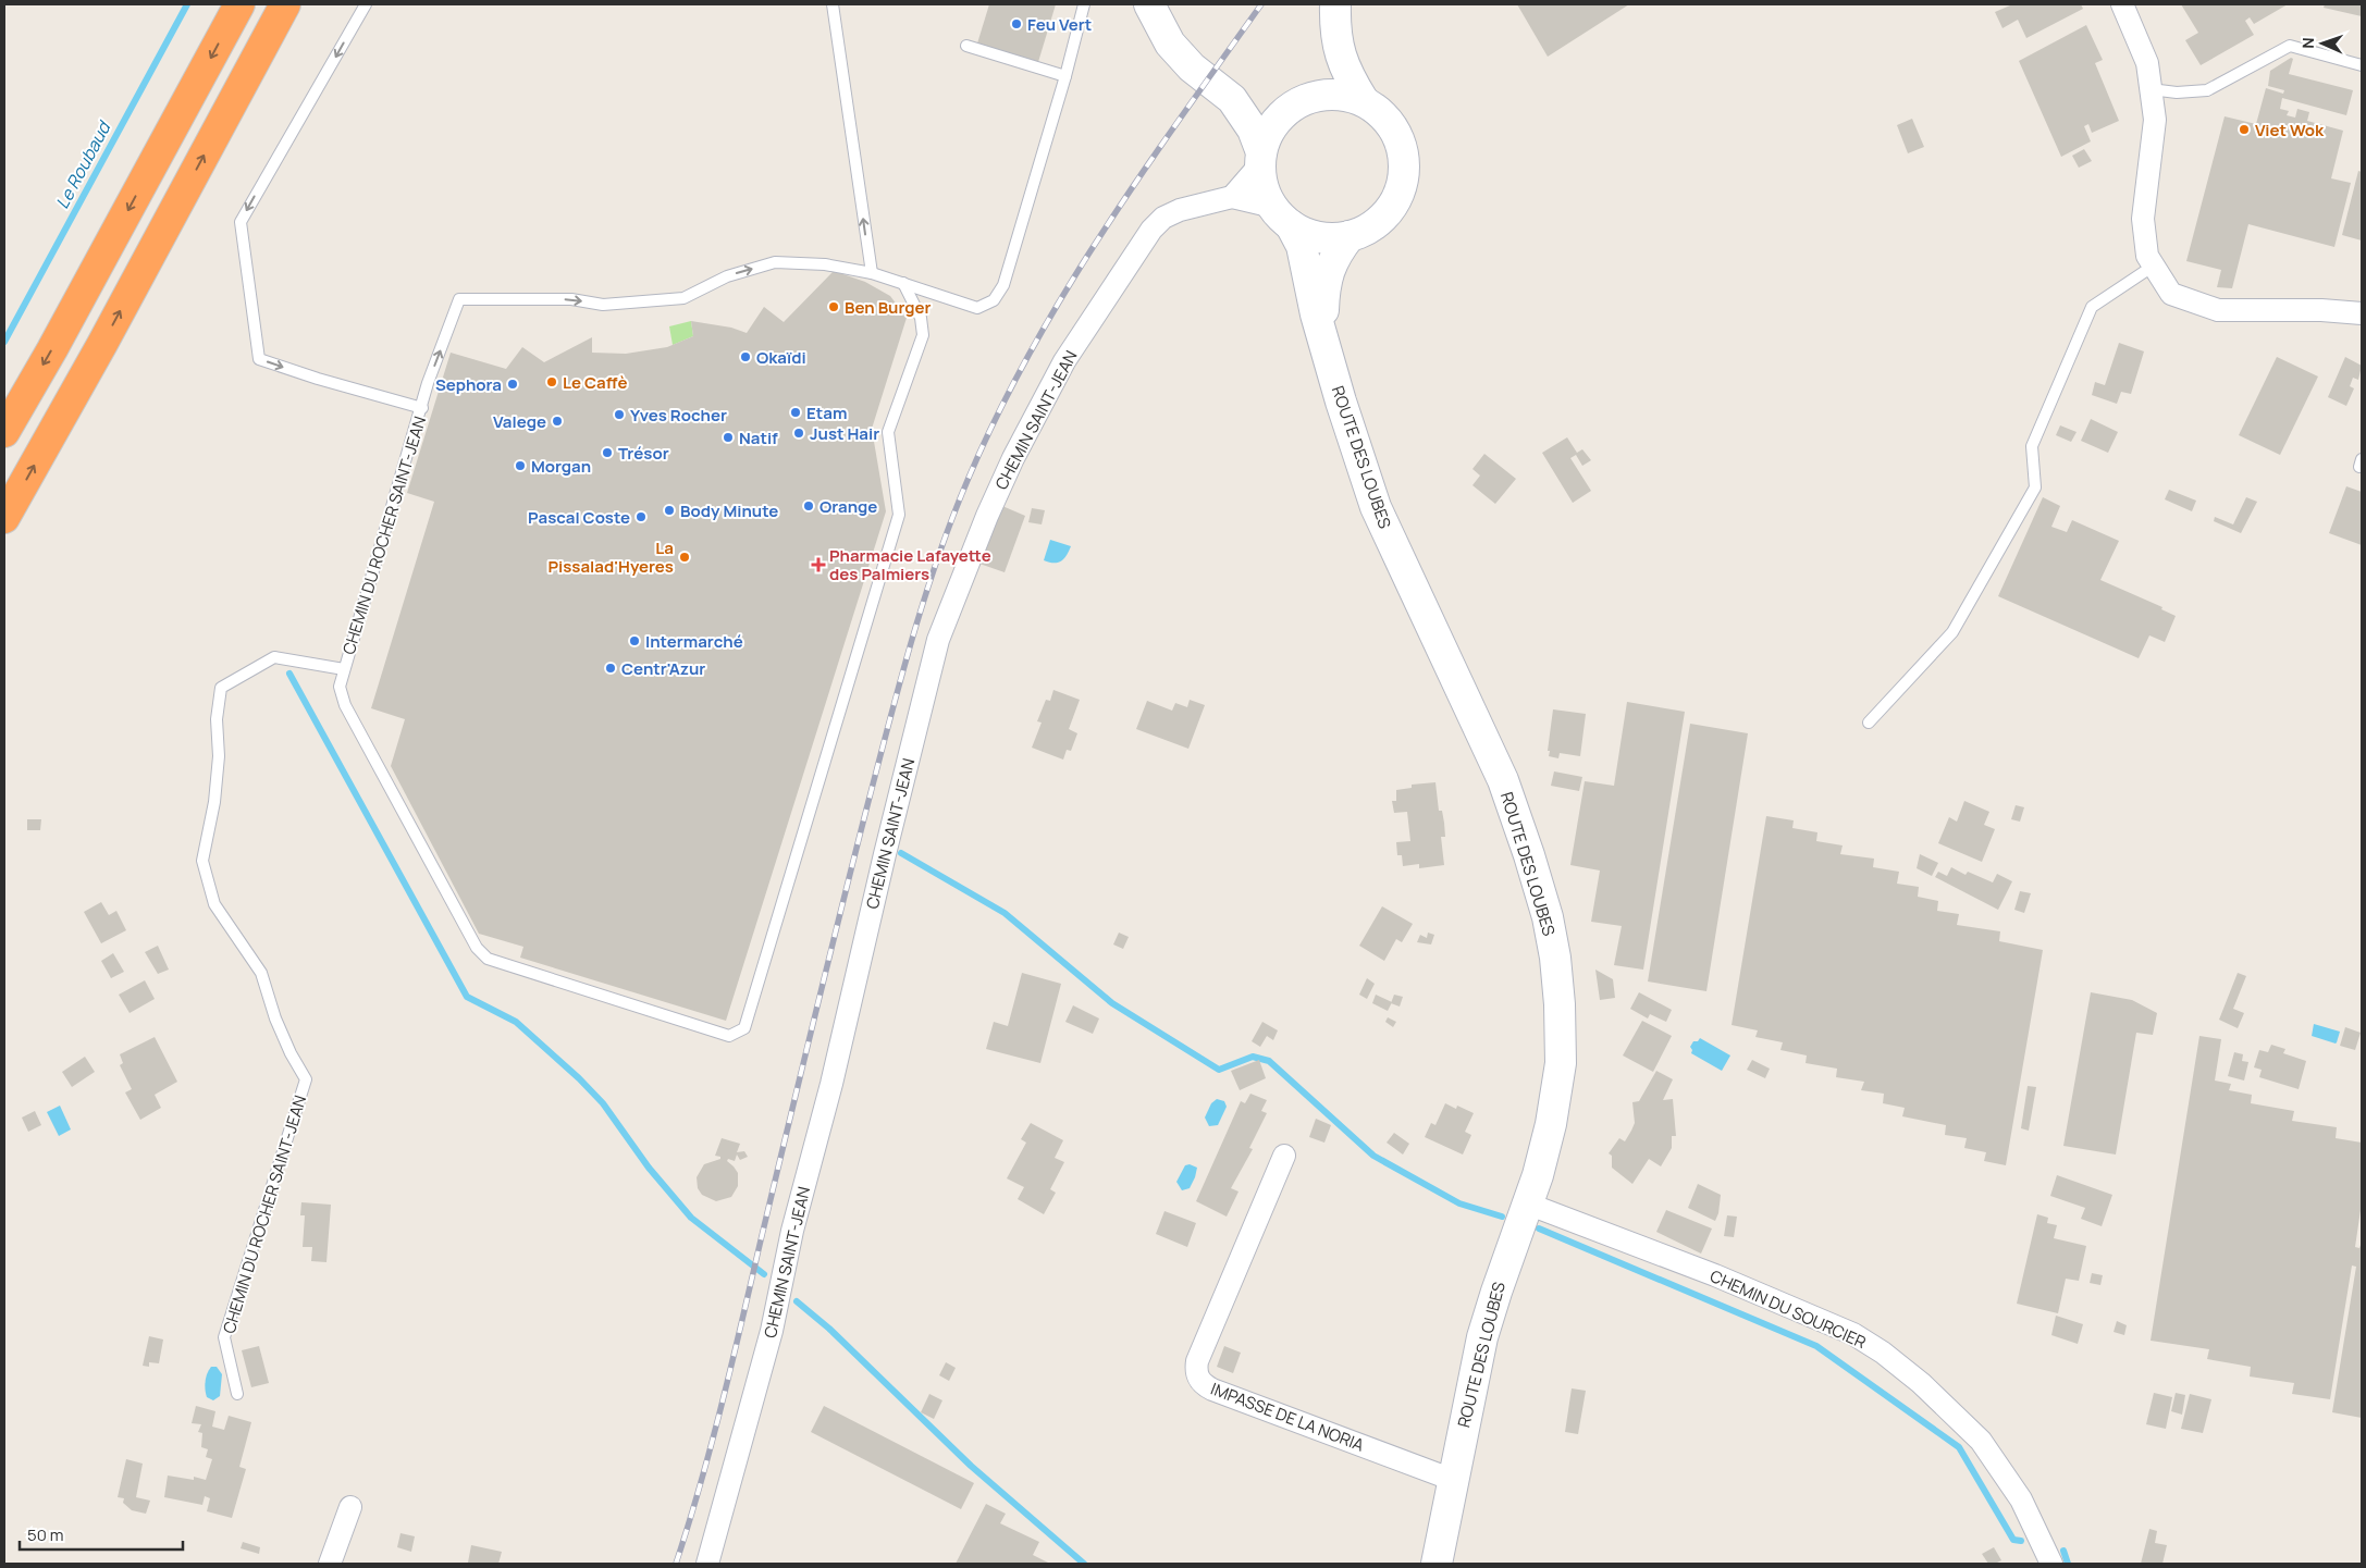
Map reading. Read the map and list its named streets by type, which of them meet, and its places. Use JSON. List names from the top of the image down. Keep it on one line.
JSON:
{"streets":{"main road":["ROUTE DES LOUBES"],"street":["CHEMIN SAINT-JEAN","CHEMIN DU SOURCIER","IMPASSE DE LA NORIA"],"lane":["CHEMIN DU ROCHER SAINT-JEAN"]},"crossings":[["CHEMIN SAINT-JEAN","ROUTE DES LOUBES"],["ROUTE DES LOUBES","CHEMIN DU SOURCIER"],["ROUTE DES LOUBES","IMPASSE DE LA NORIA"]],"water":["Le Roubaud"],"places":{"other":["Feu Vert","Viet Wok","Ben Burger","Okaïdi","Le Caffè","Sephora","Etam","Yves Rocher","Valege","Just Hair","Natif","Trésor","Morgan","Orange","Body Minute","Pascal Coste","La Pissalad'Hyeres","Intermarché","Centr'Azur"],"health":["Pharmacie Lafayette des Palmiers"]},"scale_bar":"50 m","north":"left"}
